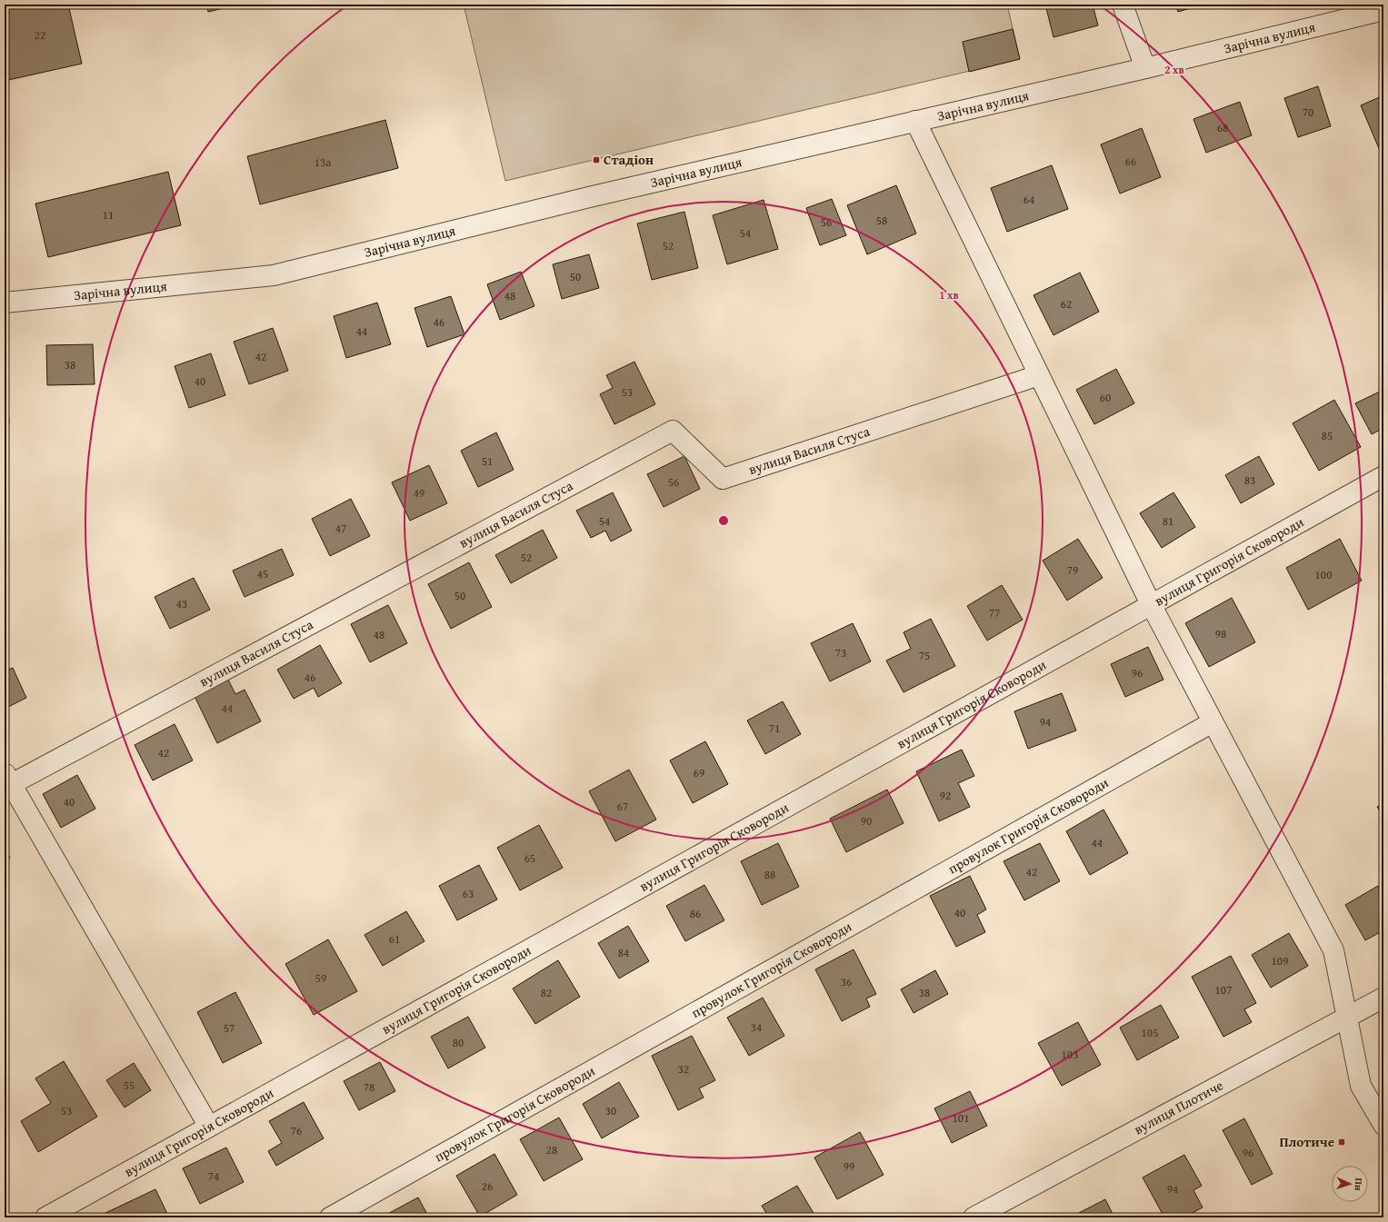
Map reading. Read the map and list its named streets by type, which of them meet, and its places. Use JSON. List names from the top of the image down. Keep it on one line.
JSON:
{"streets":{"street":["Зарічна вулиця","вулиця Василя Стуса","вулиця Григорія Сковороди","провулок Григорія Сковороди","вулиця Плотиче"]},"places":{"transit":["Стадіон","Плотиче"]},"house_numbers":["22","70","68","66","13а","64","11","58","56","54","52","50","48","62","46","44","42","38","40","53","60","85","51","83","56","49","54","81","47","52","79","45","100","50","43","77","98","48","73","75","96","46","44","94","71","42","69","92","40","67","90","44","65","42","88","63","40","86","61","84","109","59","36","107","82","38","34","57","105","80","103","32","55","78","53","30","101","76","28","96","99","74","26","94"],"north":"right","rings":["2 хв","1 хв"]}
